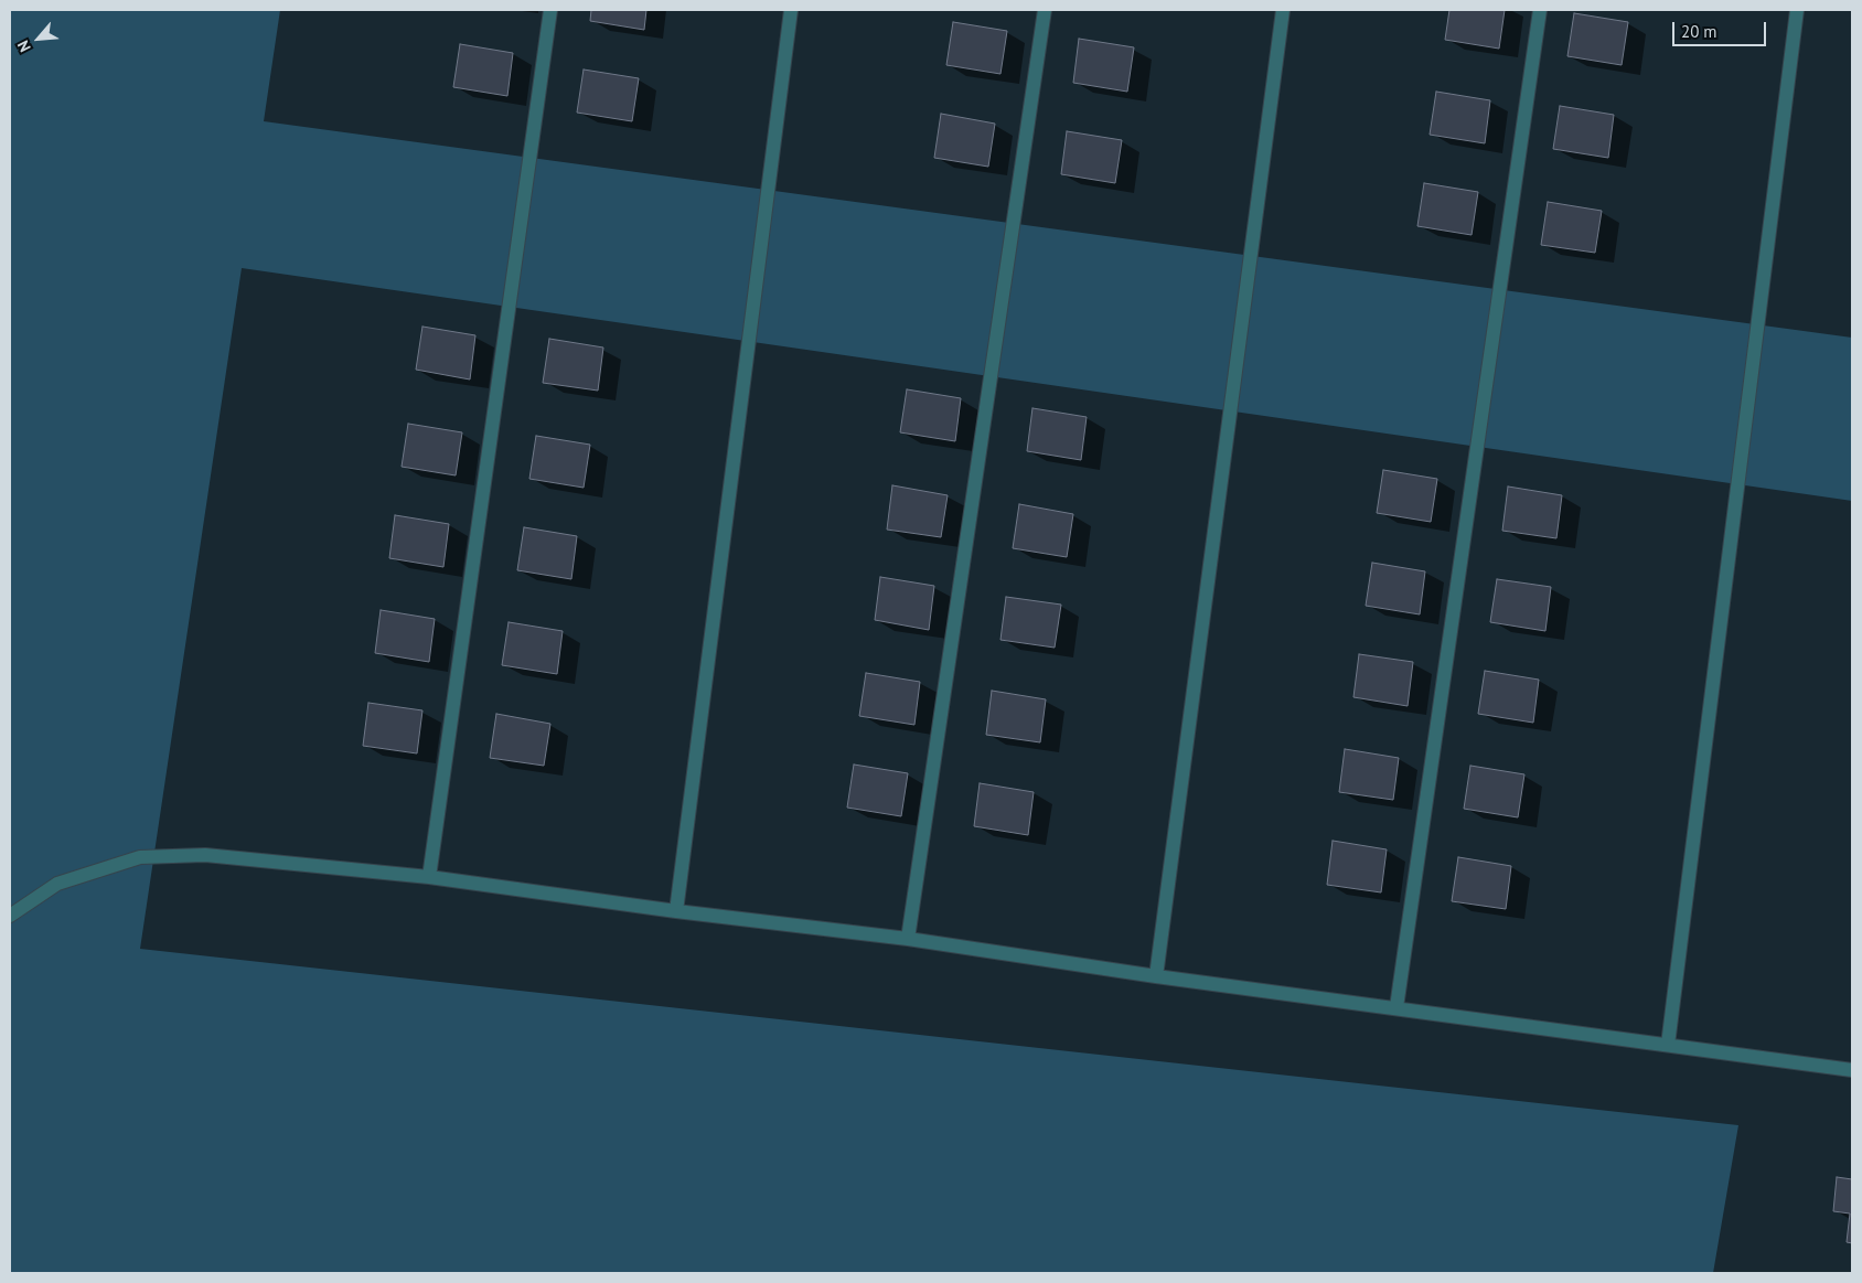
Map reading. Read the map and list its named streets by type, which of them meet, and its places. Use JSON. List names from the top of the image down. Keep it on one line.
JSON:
{"scale_bar":"20 m","north":"bottom left"}
